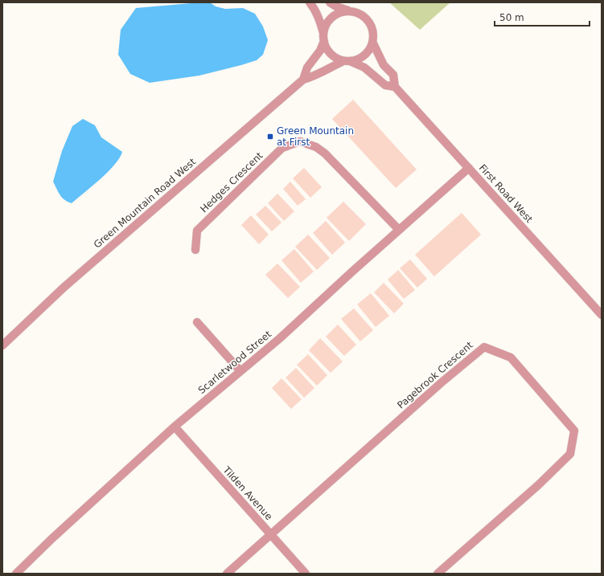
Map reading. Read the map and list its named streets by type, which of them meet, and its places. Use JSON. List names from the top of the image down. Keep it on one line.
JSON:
{"streets":{"street":["Hedges Crescent","First Road West","Green Mountain Road West","Scarletwood Street","Pagebrook Crescent","Tilden Avenue"]},"crossings":[["Hedges Crescent","Scarletwood Street"],["First Road West","Green Mountain Road West"],["First Road West","Scarletwood Street"],["Scarletwood Street","Tilden Avenue"],["Pagebrook Crescent","Tilden Avenue"]],"places":{"transit":["Green Mountain at First"]},"scale_bar":"50 m"}
